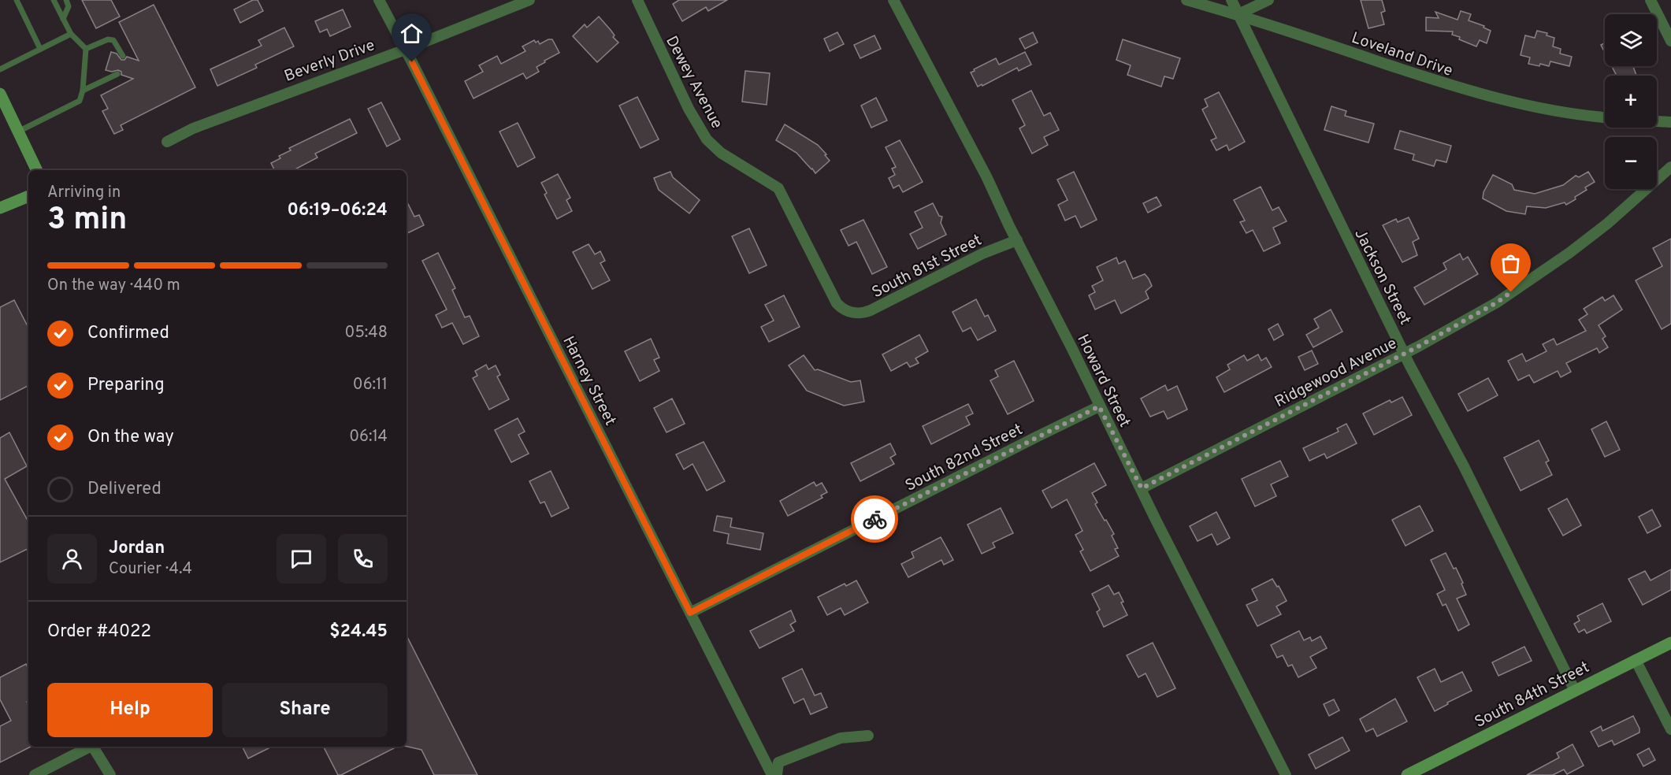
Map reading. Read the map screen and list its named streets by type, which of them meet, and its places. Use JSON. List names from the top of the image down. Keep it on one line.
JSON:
{"streets":{"main road":["South 84th Street"],"street":["Loveland Drive","Beverly Drive","Dewey Avenue","South 81st Street","Jackson Street","Ridgewood Avenue","Harney Street","Howard Street","South 82nd Street"]},"crossings":[["Loveland Drive","Jackson Street"],["Beverly Drive","Harney Street"],["Dewey Avenue","South 81st Street"],["South 81st Street","Howard Street"],["Jackson Street","Ridgewood Avenue"],["Jackson Street","South 84th Street"],["Ridgewood Avenue","Howard Street"],["Harney Street","South 82nd Street"],["Howard Street","South 82nd Street"]],"page":{"map_buttons":["+","−"],"heading":["3 min","Arriving in","06:19–06:24"],"panel":["Jordan","Courier · 4.4","Order #4022","$24.45"],"bar":"On the way · 440 m","list":[["Confirmed","05:48"],["Preparing","06:11"],["On the way","06:14"],"Delivered"],"buttons":["Help","Share"]}}
